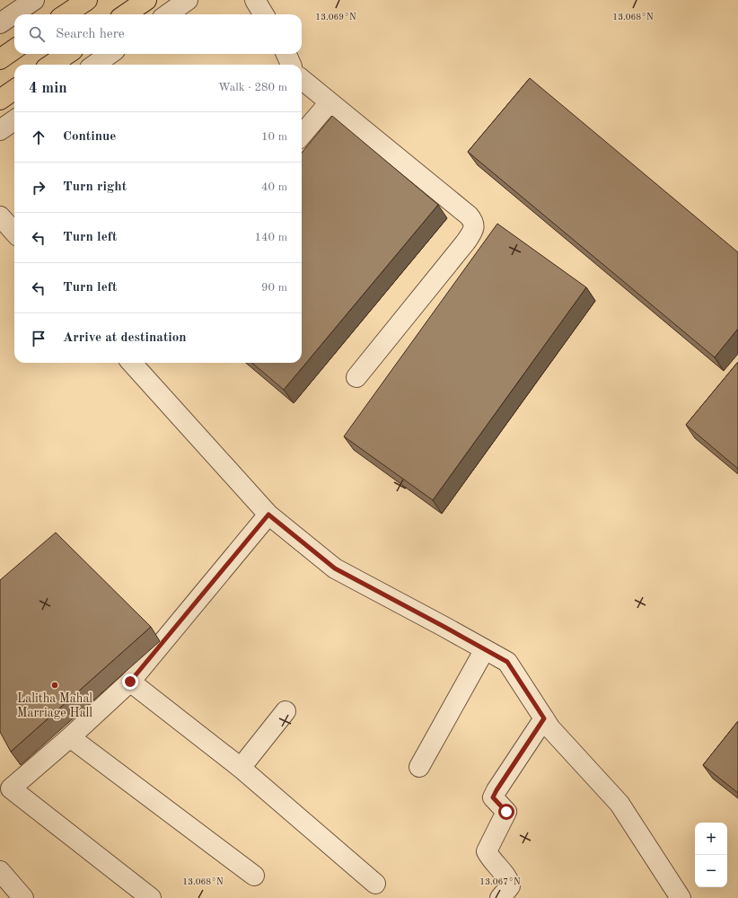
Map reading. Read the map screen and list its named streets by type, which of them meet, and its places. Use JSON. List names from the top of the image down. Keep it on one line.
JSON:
{"places":["Lalitha Mahal Marriage Hall"],"page":{"search":"Search here","heading":["4 min","Walk · 280 m"],"list":[["Continue","10 m"],["Turn right","40 m"],["Turn left","140 m"],["Turn left","90 m"],"Arrive at destination"],"map_buttons":["+","−"]},"coordinates":["13.069°N","13.068°N","13.067°N"]}
